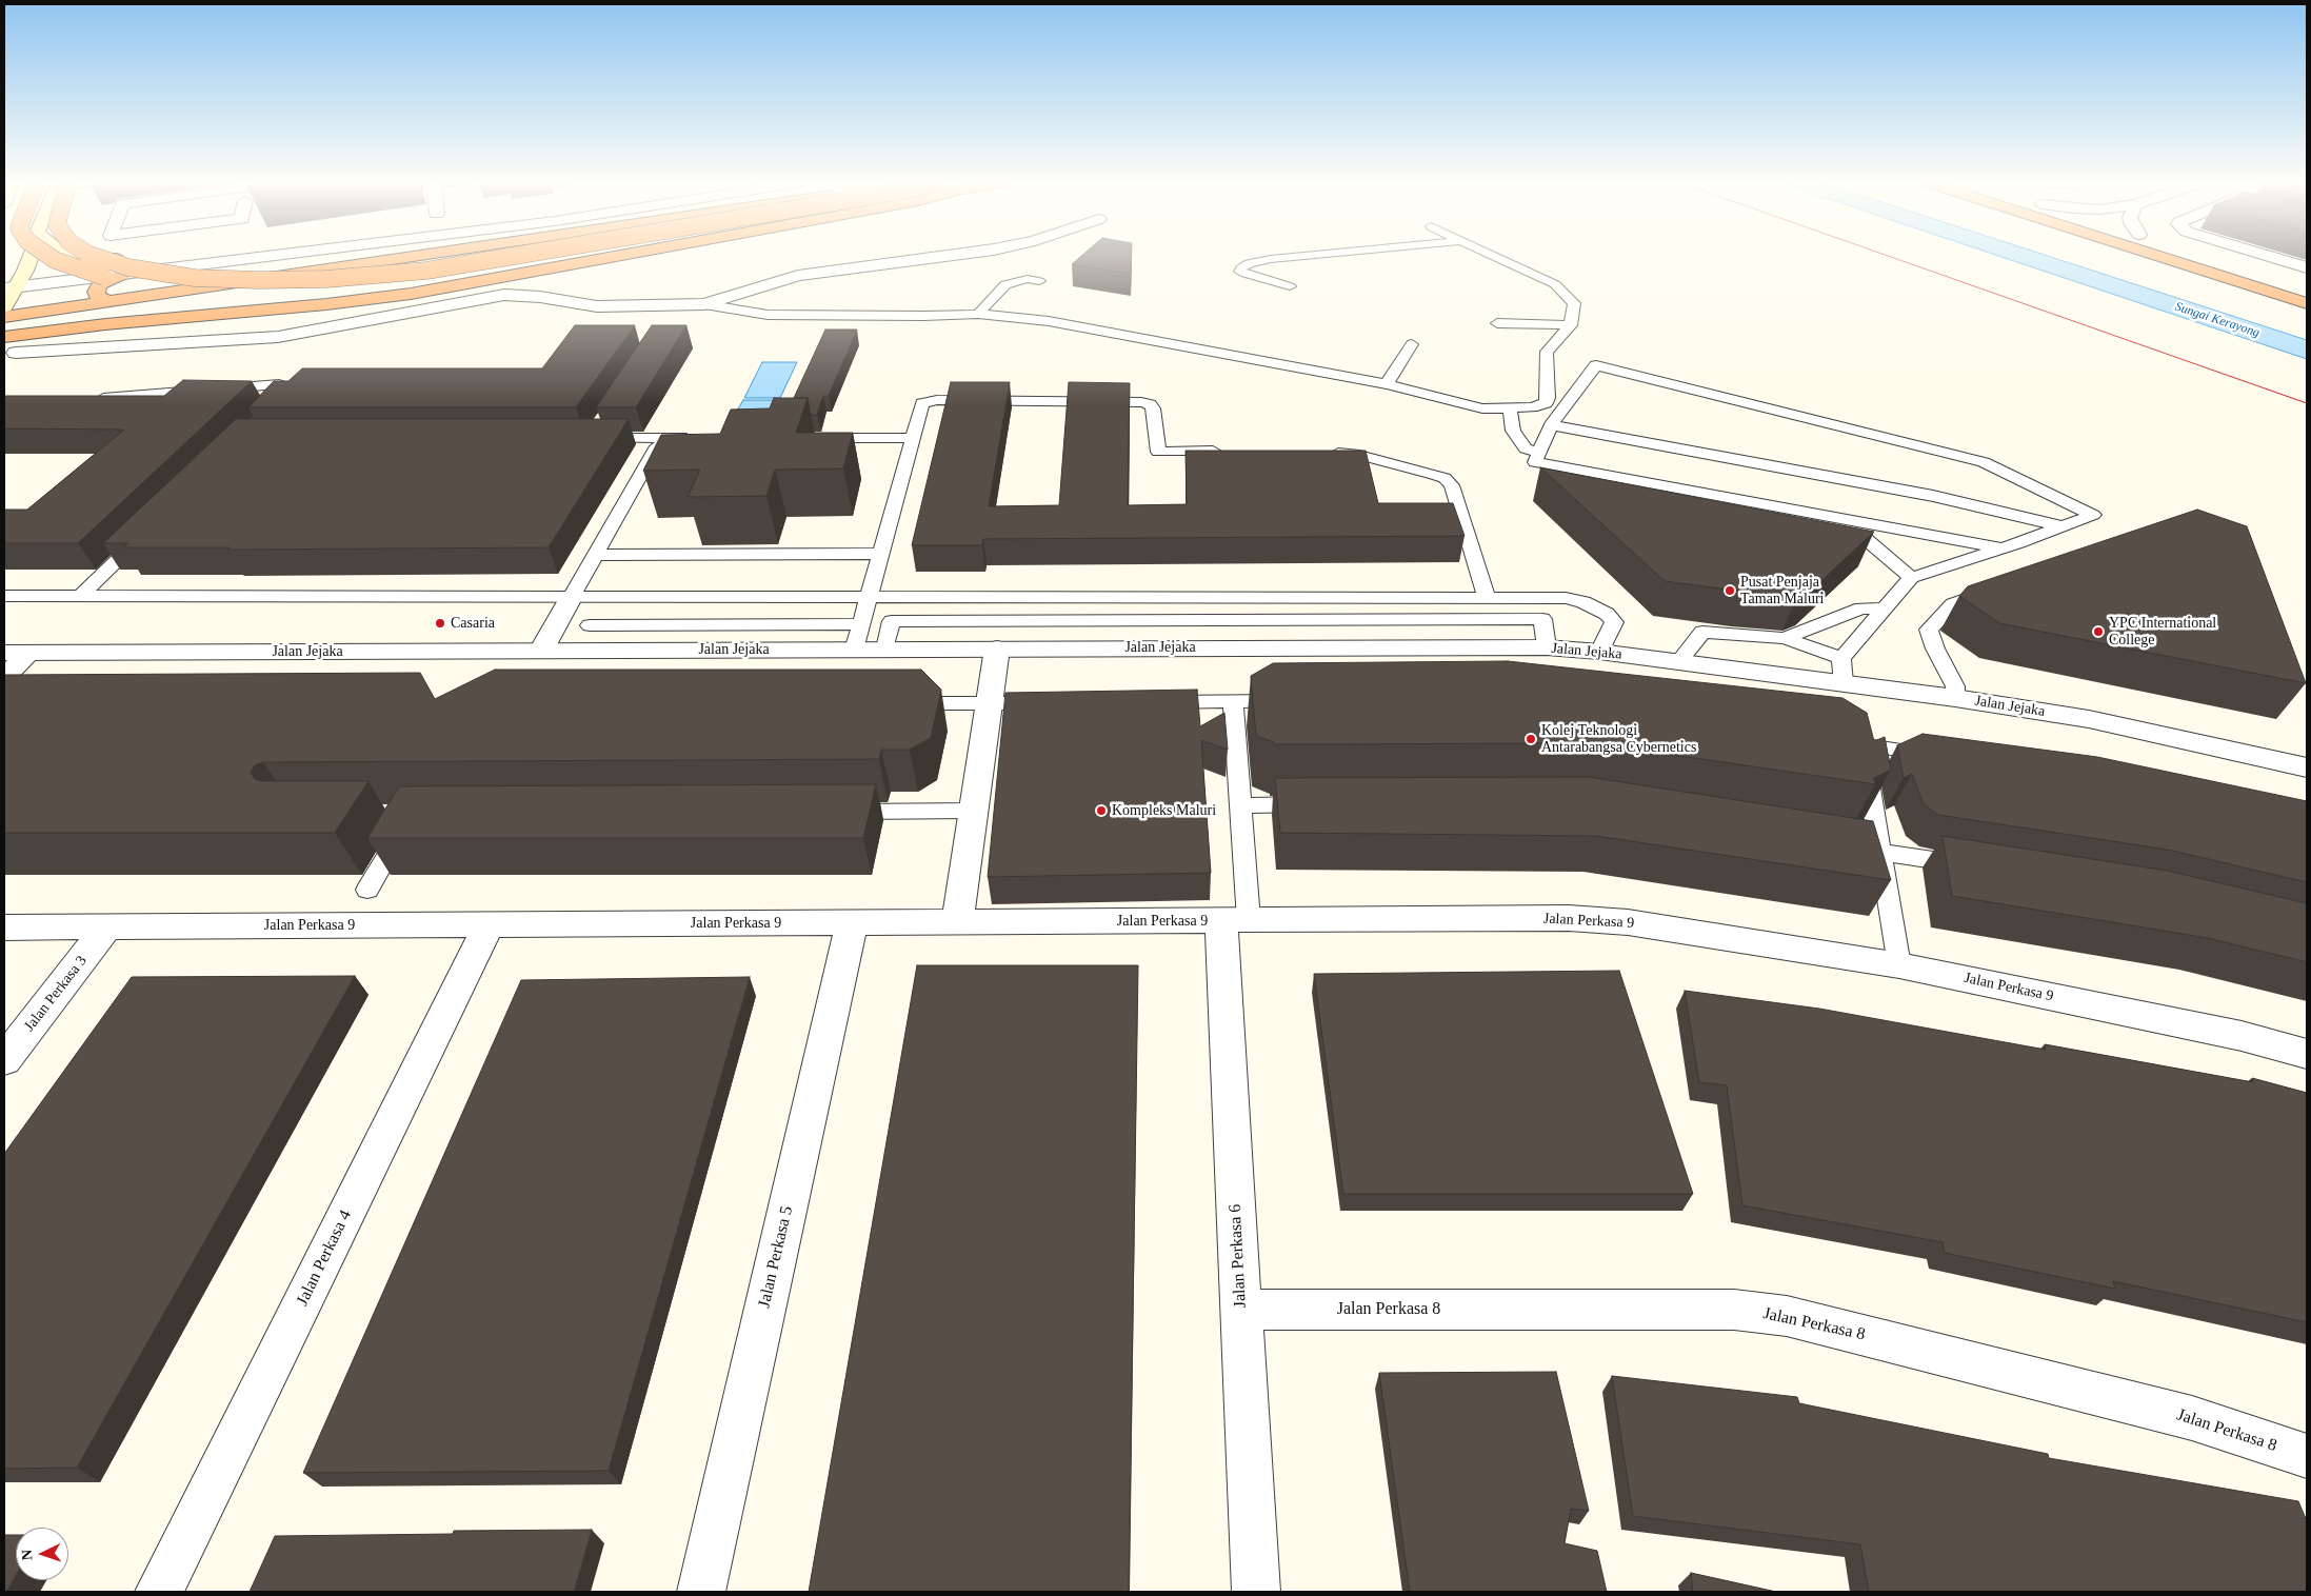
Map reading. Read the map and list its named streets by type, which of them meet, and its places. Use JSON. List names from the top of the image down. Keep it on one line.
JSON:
{"streets":{"street":["Jalan Jejaka","Jalan Perkasa 9","Jalan Perkasa 3","Jalan Perkasa 6","Jalan Perkasa 5","Jalan Perkasa 4","Jalan Perkasa 8"]},"crossings":[["Jalan Perkasa 9","Jalan Perkasa 3"],["Jalan Perkasa 9","Jalan Perkasa 6"],["Jalan Perkasa 9","Jalan Perkasa 5"],["Jalan Perkasa 9","Jalan Perkasa 4"],["Jalan Perkasa 6","Jalan Perkasa 8"]],"water":["Sungai Kerayong"],"places":["Pusat Penjaja Taman Maluri","Casaria","YPC International College","Kolej Teknologi Antarabangsa Cybernetics","Kompleks Maluri"],"north":"left"}
